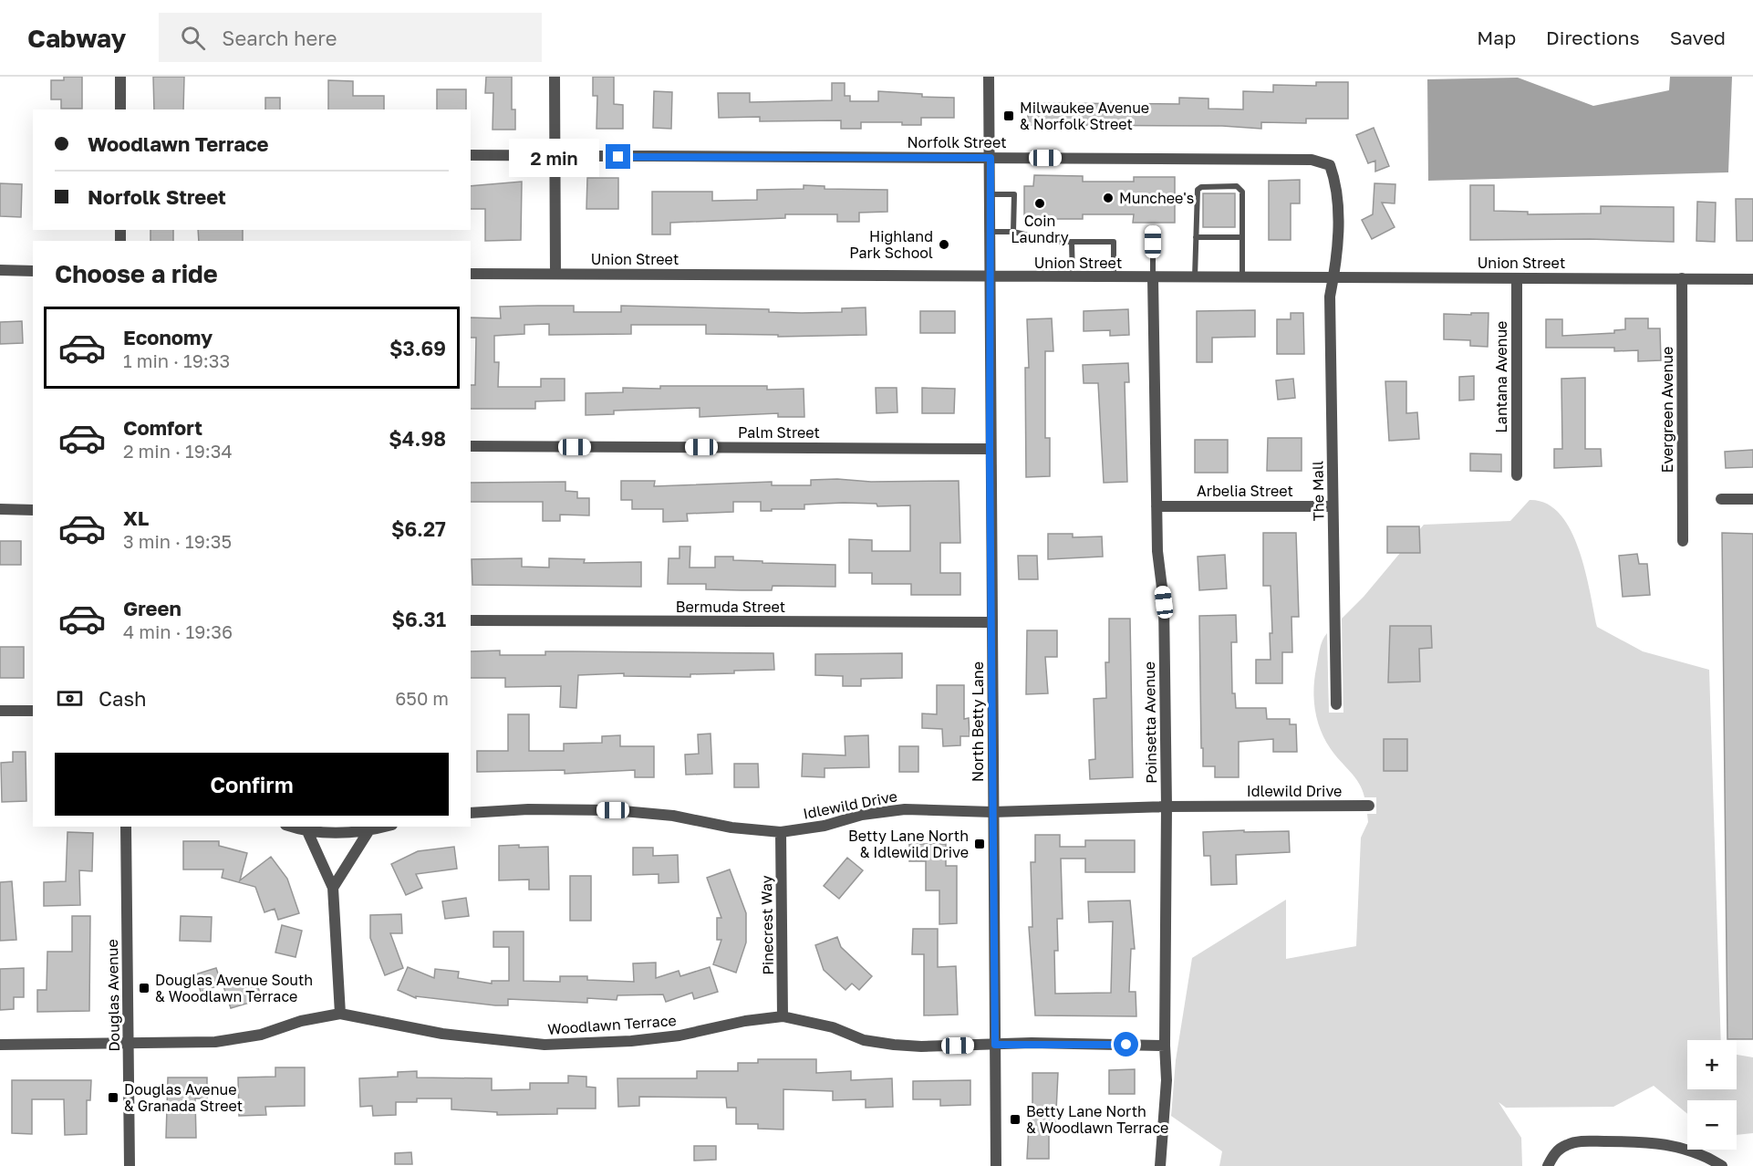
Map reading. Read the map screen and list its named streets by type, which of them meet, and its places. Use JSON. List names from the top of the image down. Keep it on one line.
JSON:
{"streets":{"street":["Norfolk Street","Union Street","Lantana Avenue","Evergreen Avenue","Palm Street","Arbelia Street","The Mall","Bermuda Street","North Betty Lane","Poinsetta Avenue","Idlewild Drive","Pinecrest Way","Douglas Avenue","Woodlawn Terrace"]},"crossings":[["Norfolk Street","Union Street"],["Norfolk Street","The Mall"],["Norfolk Street","North Betty Lane"],["Union Street","Lantana Avenue"],["Union Street","Evergreen Avenue"],["Union Street","The Mall"],["Union Street","North Betty Lane"],["Union Street","Poinsetta Avenue"],["Palm Street","North Betty Lane"],["Arbelia Street","The Mall"],["Arbelia Street","Poinsetta Avenue"],["Bermuda Street","North Betty Lane"],["North Betty Lane","Idlewild Drive"],["North Betty Lane","Woodlawn Terrace"],["Poinsetta Avenue","Idlewild Drive"],["Poinsetta Avenue","Woodlawn Terrace"],["Idlewild Drive","Pinecrest Way"],["Pinecrest Way","Woodlawn Terrace"],["Douglas Avenue","Woodlawn Terrace"]],"places":{"transit":["Milwaukee Avenue & Norfolk Street","Betty Lane North & Idlewild Drive","Douglas Avenue South & Woodlawn Terrace","Douglas Avenue & Granada Street","Betty Lane North & Woodlawn Terrace"],"other":["Munchee's","Coin Laundry","Highland Park School"]},"page":{"header":"Cabway","search":"Search here","nav":["Map","Directions","Saved"],"banner":["Woodlawn Terrace","Norfolk Street"],"bubble":"2 min","heading":"Choose a ride","list":[{"name":"Economy","note":"1 min · 19:33","value":"$3.69"},{"name":"Comfort","note":"2 min · 19:34","value":"$4.98"},{"name":"XL","note":"3 min · 19:35","value":"$6.27"},{"name":"Green","note":"4 min · 19:36","value":"$6.31"}],"pay":["Cash","650 m"],"buttons":"Confirm","map_buttons":["+","−"]}}
